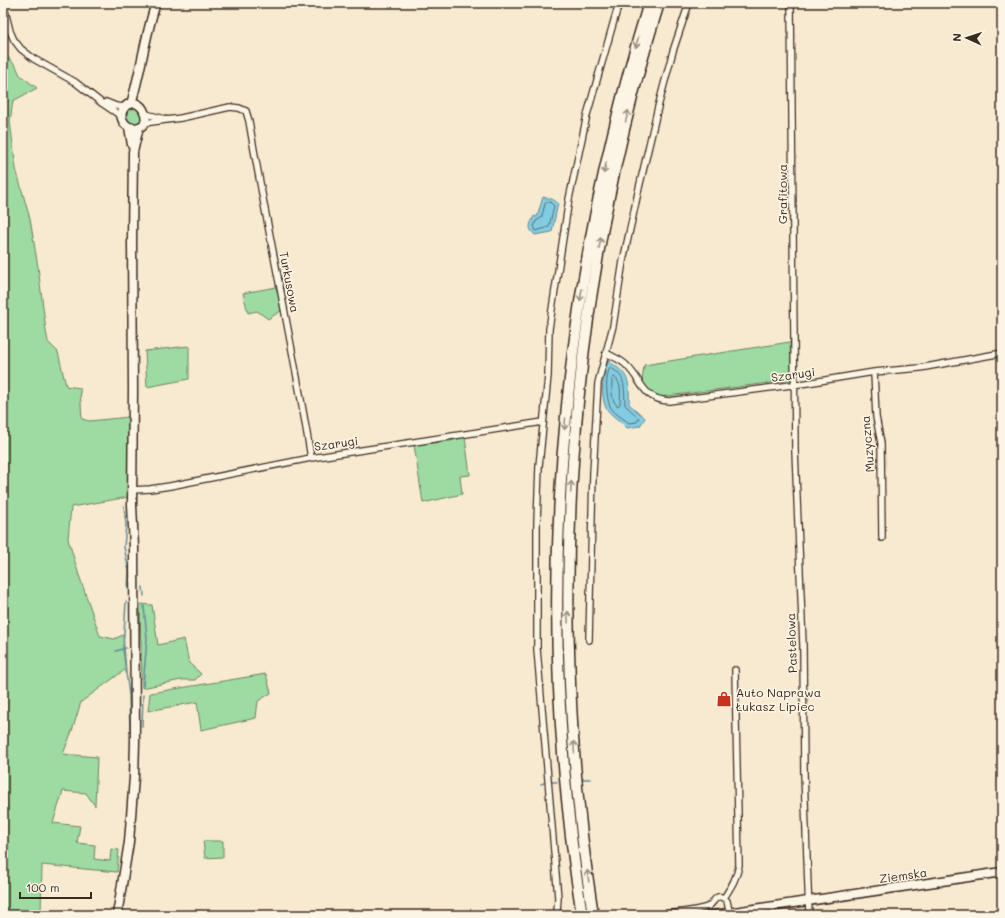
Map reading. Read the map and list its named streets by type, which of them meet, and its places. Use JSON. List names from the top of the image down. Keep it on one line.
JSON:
{"streets":{"main road":["Ziemska"],"street":["Grafitowa","Turkusowa","Szarugi","Muzyczna","Pastelowa"]},"crossings":[["Grafitowa","Szarugi"],["Grafitowa","Pastelowa"],["Turkusowa","Szarugi"],["Szarugi","Muzyczna"],["Szarugi","Pastelowa"],["Pastelowa","Ziemska"]],"places":{"shop":["Auto Naprawa Łukasz Lipiec"]},"scale_bar":"100 m","north":"left"}
